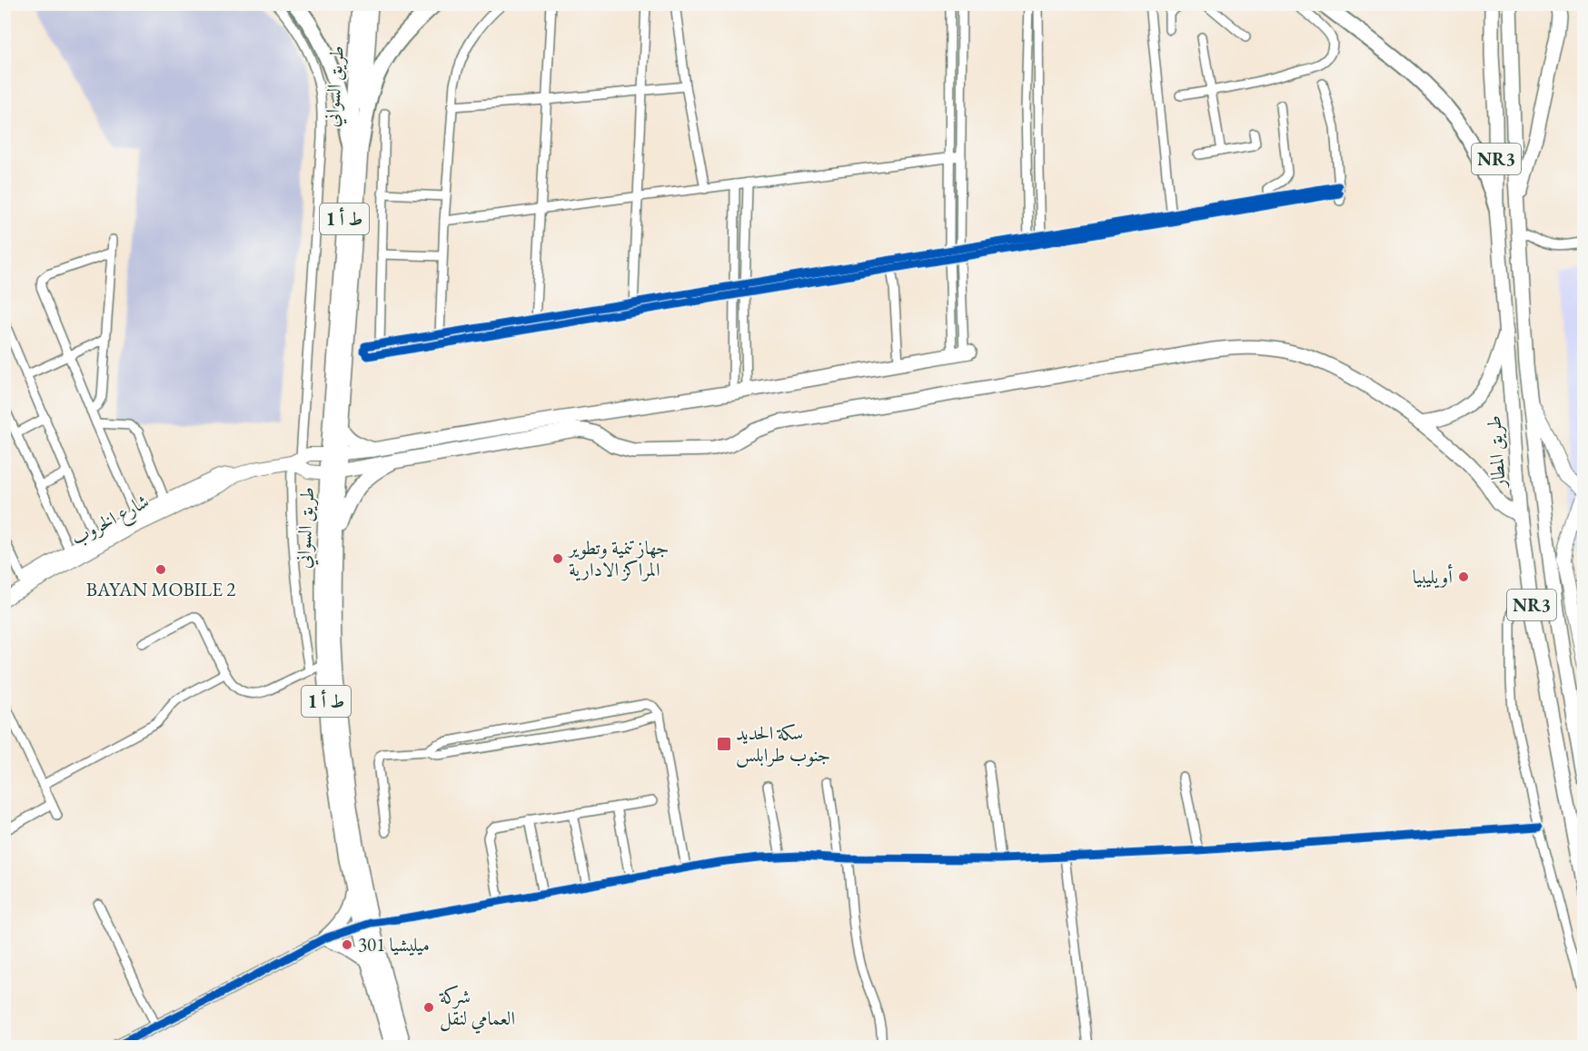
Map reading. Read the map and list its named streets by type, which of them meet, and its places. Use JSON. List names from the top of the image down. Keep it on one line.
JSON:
{"streets":{"main road":["طريق السواني","NR3","ط أ 1","طريق المطار","شارع الخروب"]},"crossings":[["طريق السواني","شارع الخروب"]],"places":{"other":["جهاز تنمية وتطوير المراكز الادارية","BAYAN MOBILE 2","أويليبيا","ميليشيا 301","شركة العمامي لنقل"],"transit":["سكة الحديد جنوب طرابلس"]}}
